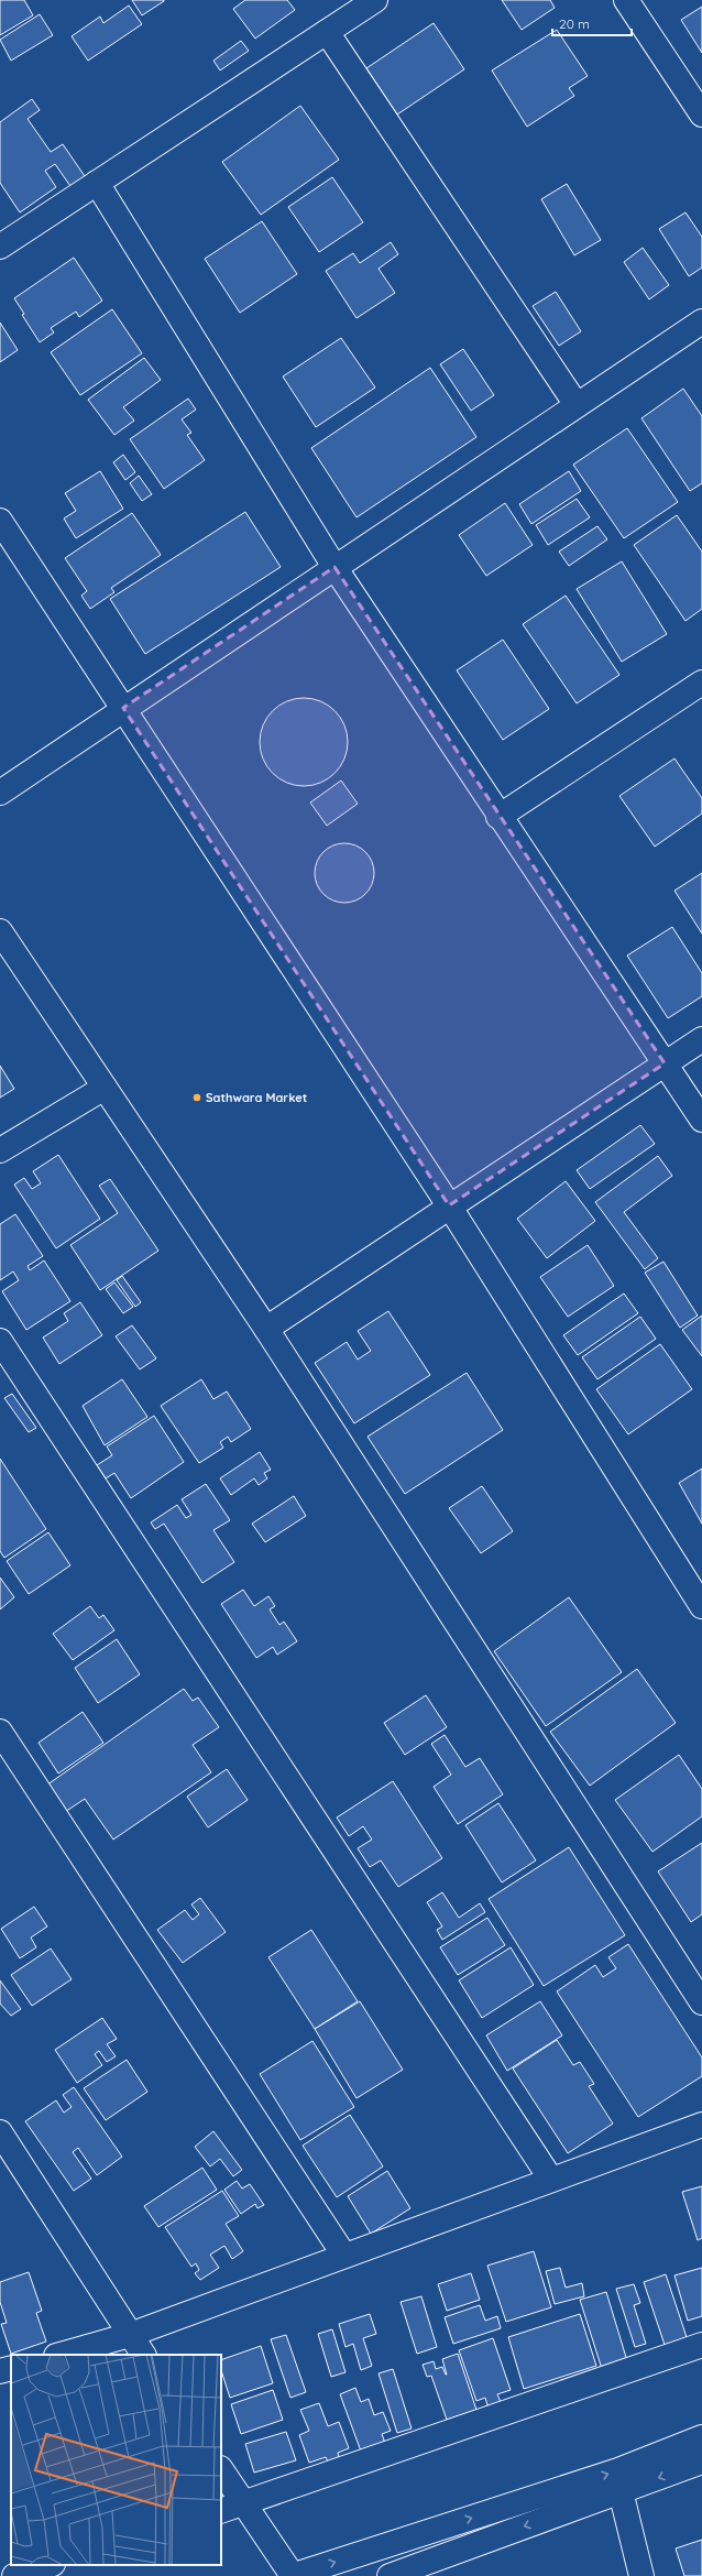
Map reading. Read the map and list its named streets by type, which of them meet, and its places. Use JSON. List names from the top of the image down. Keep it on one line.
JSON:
{"places":["Sathwara Market"],"scale_bar":"20 m"}
